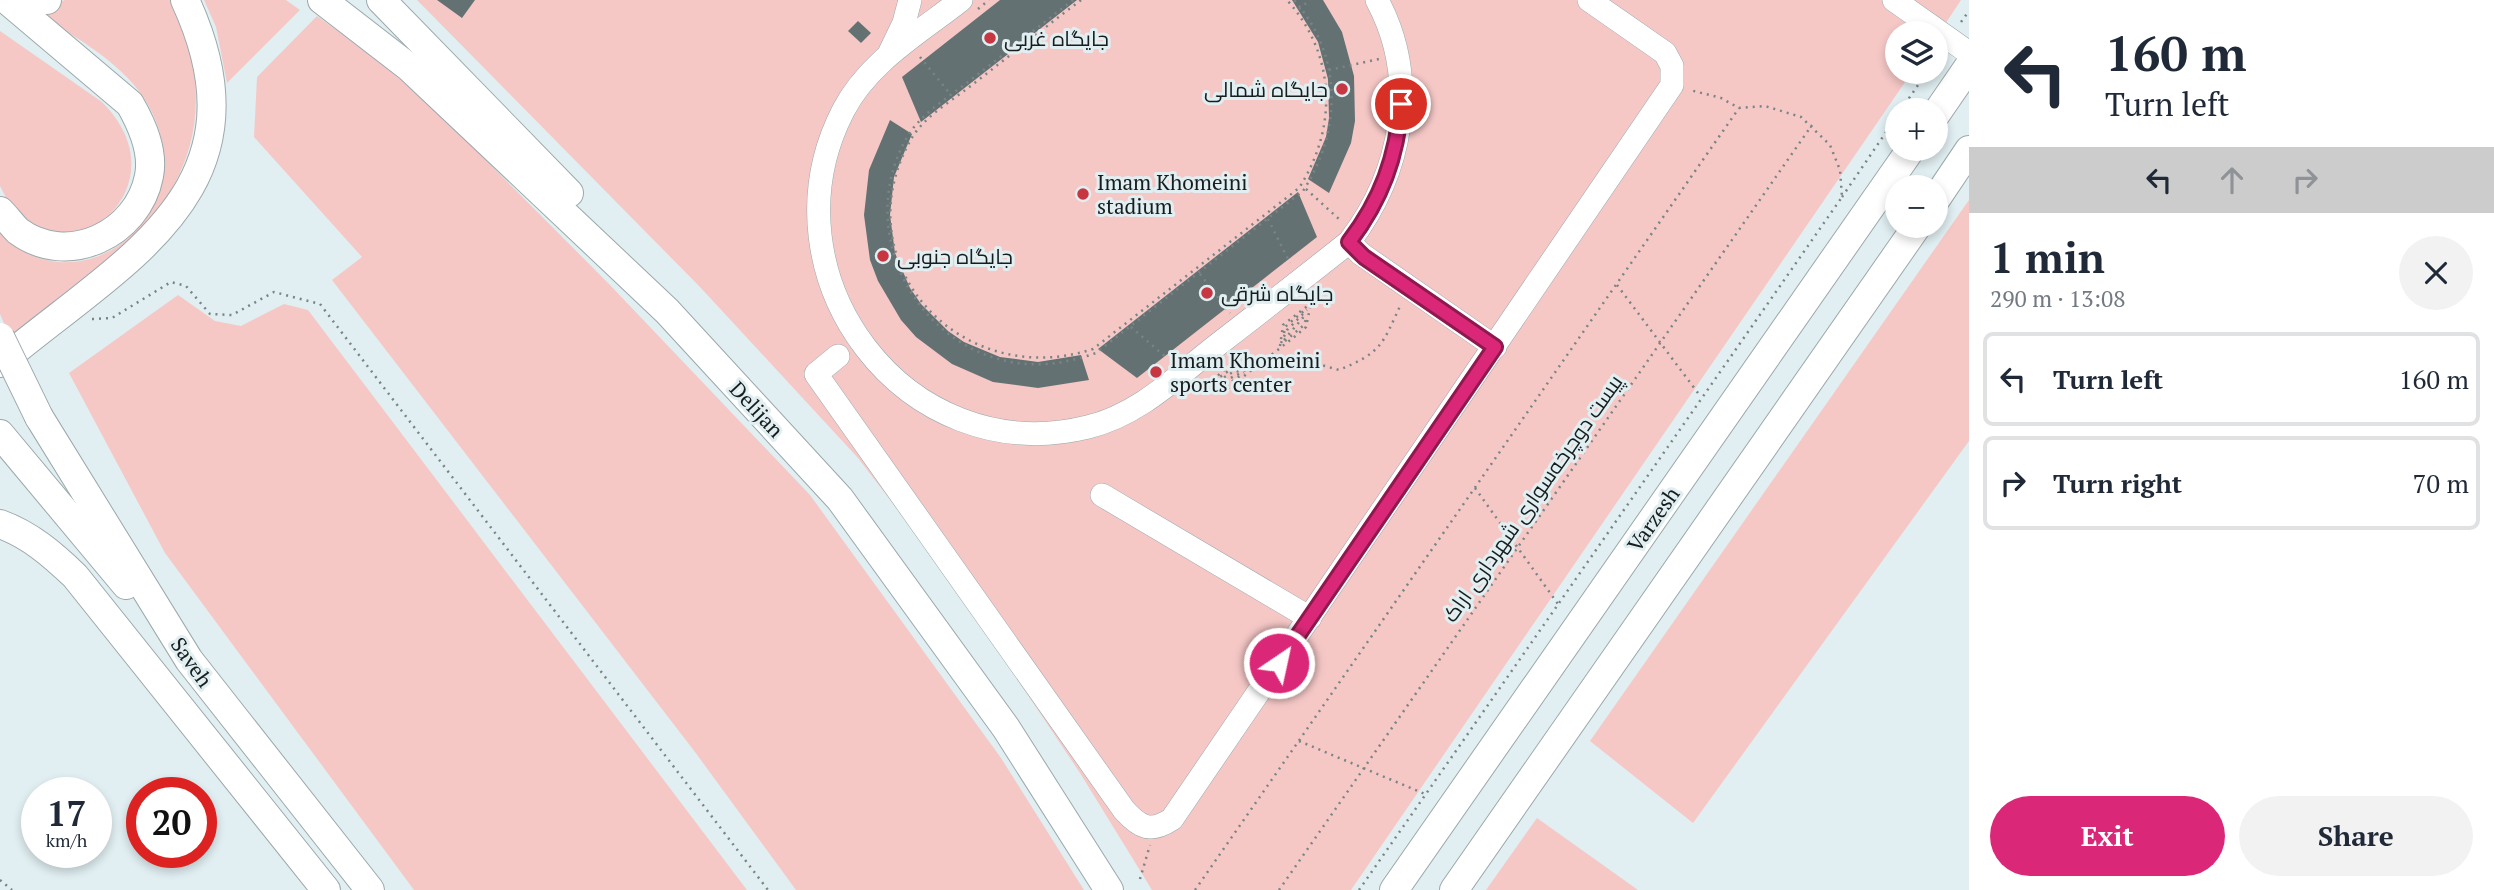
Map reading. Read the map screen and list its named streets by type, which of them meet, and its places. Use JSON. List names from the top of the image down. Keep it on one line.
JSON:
{"streets":{"main road":["Delijan","Varzesh","Saveh"],"path":["پیست دوچرخه‌سواری شهرداری اراک"]},"places":["جایگاه غربی","جایگاه شمالی","Imam Khomeini stadium","جایگاه جنوبی","جایگاه شرقی","Imam Khomeini sports center"],"page":{"turn":["160 m","Turn left"],"map_buttons":["+","−"],"heading":["1 min","290 m · 13:08"],"list":[{"name":"Turn left","value":"160 m"},{"name":"Turn right","value":"70 m"}],"speed":"17 km/h","limit":"20","buttons":["Exit","Share"]}}
